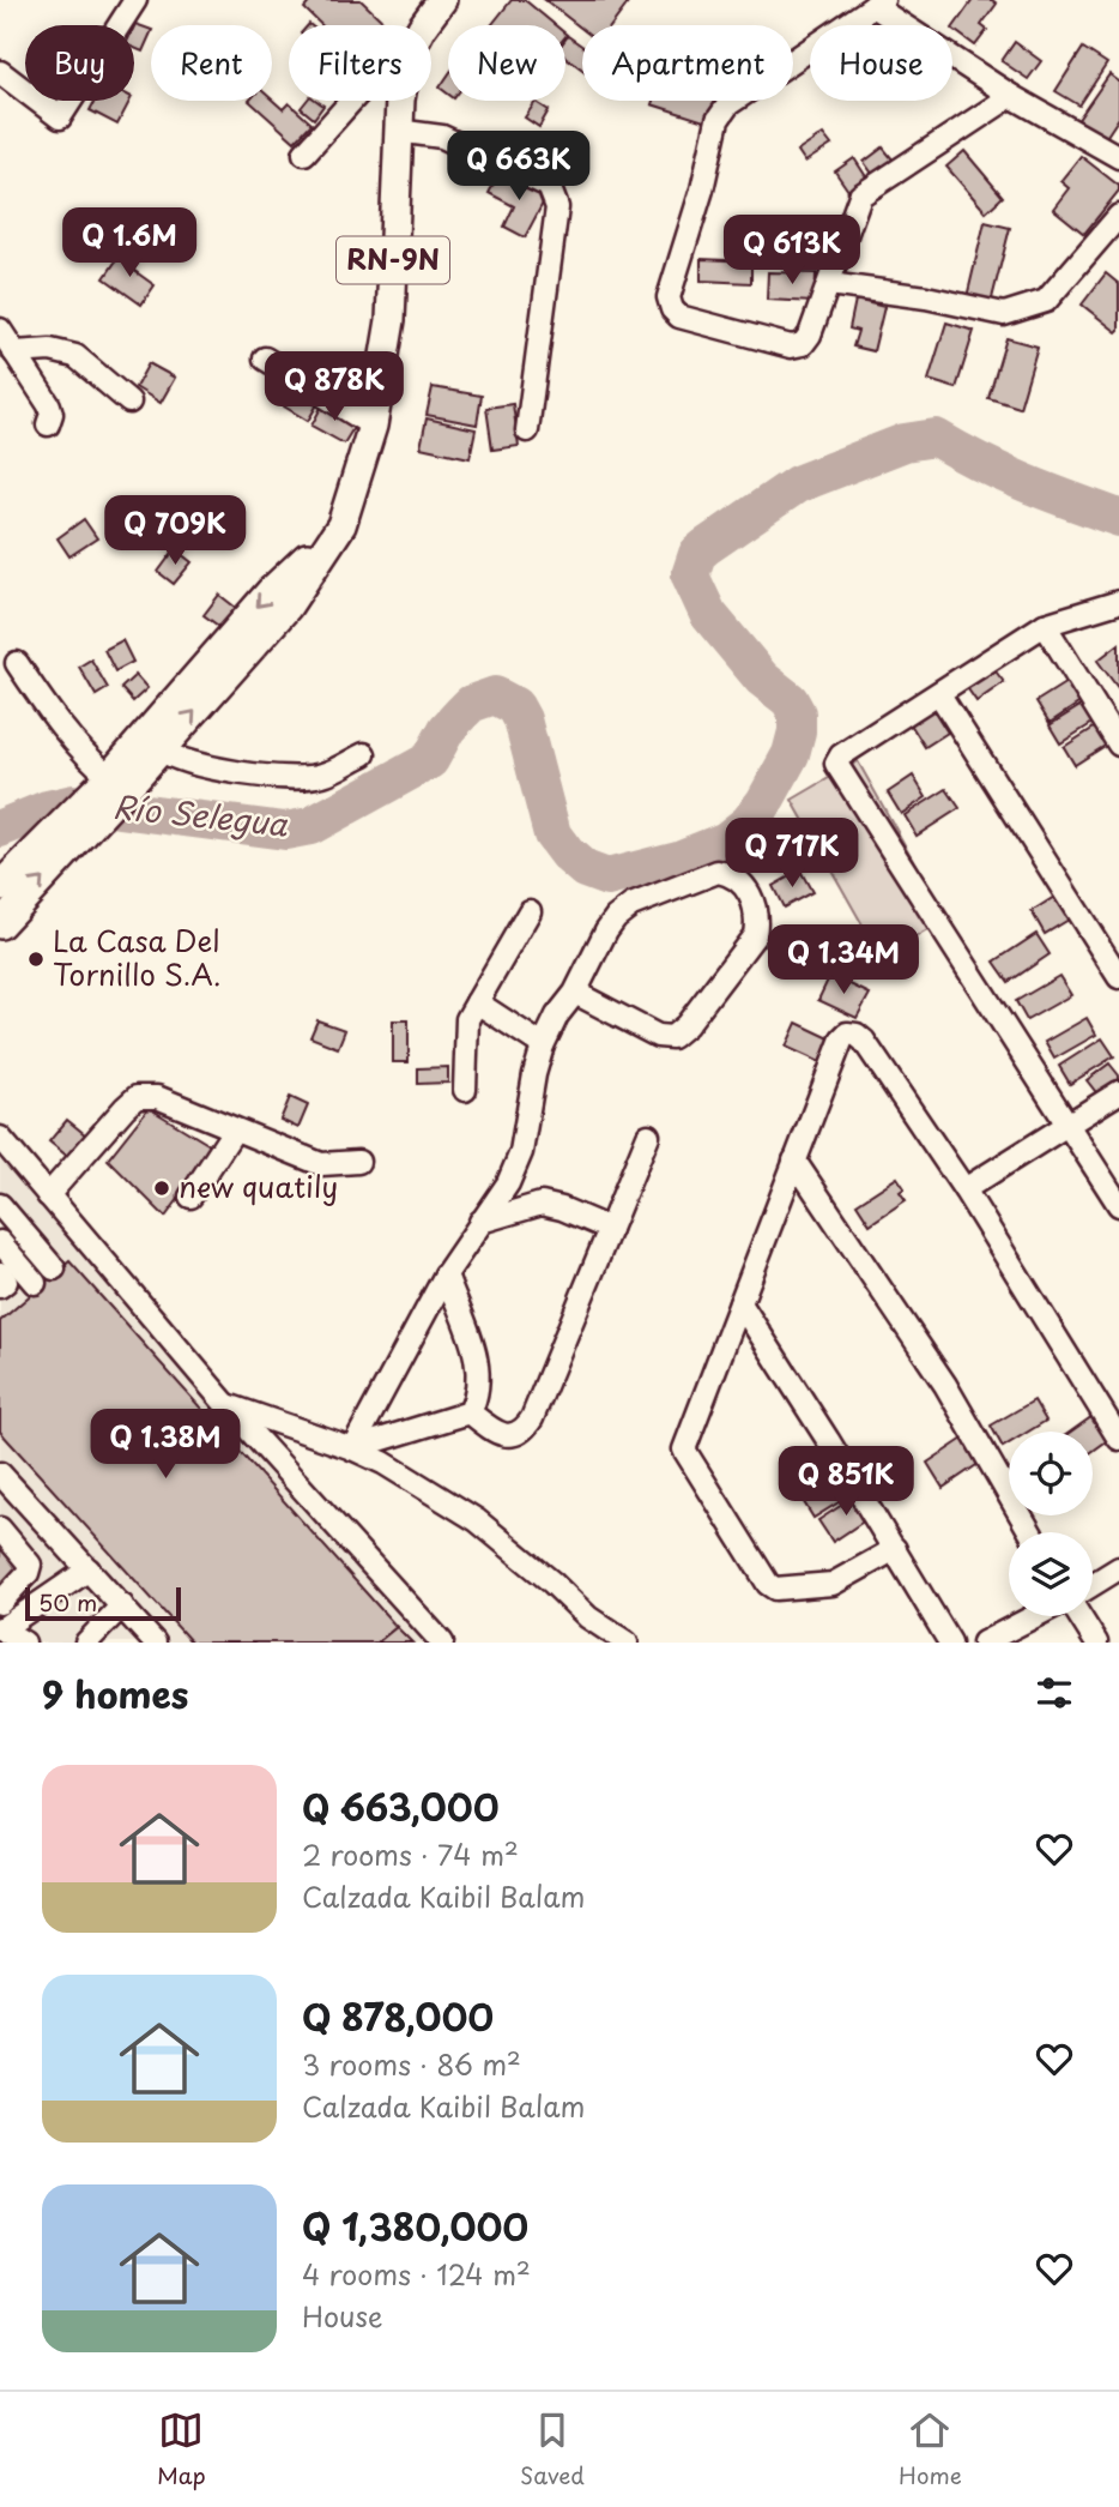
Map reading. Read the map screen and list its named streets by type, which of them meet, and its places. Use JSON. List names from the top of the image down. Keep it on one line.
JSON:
{"streets":{"main road":["RN-9N"]},"water":["Río Selegua"],"places":["La Casa Del Tornillo S.A.","new quatily"],"scale_bar":"50 m","page":{"chip":["Buy","Rent","Filters","New","Apartment","House"],"price":["Q 663K","Q 1.6M","Q 613K","Q 878K","Q 709K","Q 717K","Q 1.34M","Q 1.38M","Q 851K"],"scale":"50 m","heading":"9 homes","list":[{"name":"Q 663,000","note":"2 rooms · 74 m² · Calzada Kaibil Balam"},{"name":"Q 878,000","note":"3 rooms · 86 m² · Calzada Kaibil Balam"},{"name":"Q 1,380,000","note":"4 rooms · 124 m² · House"}],"tabs":["Map","Saved","Home"]}}
